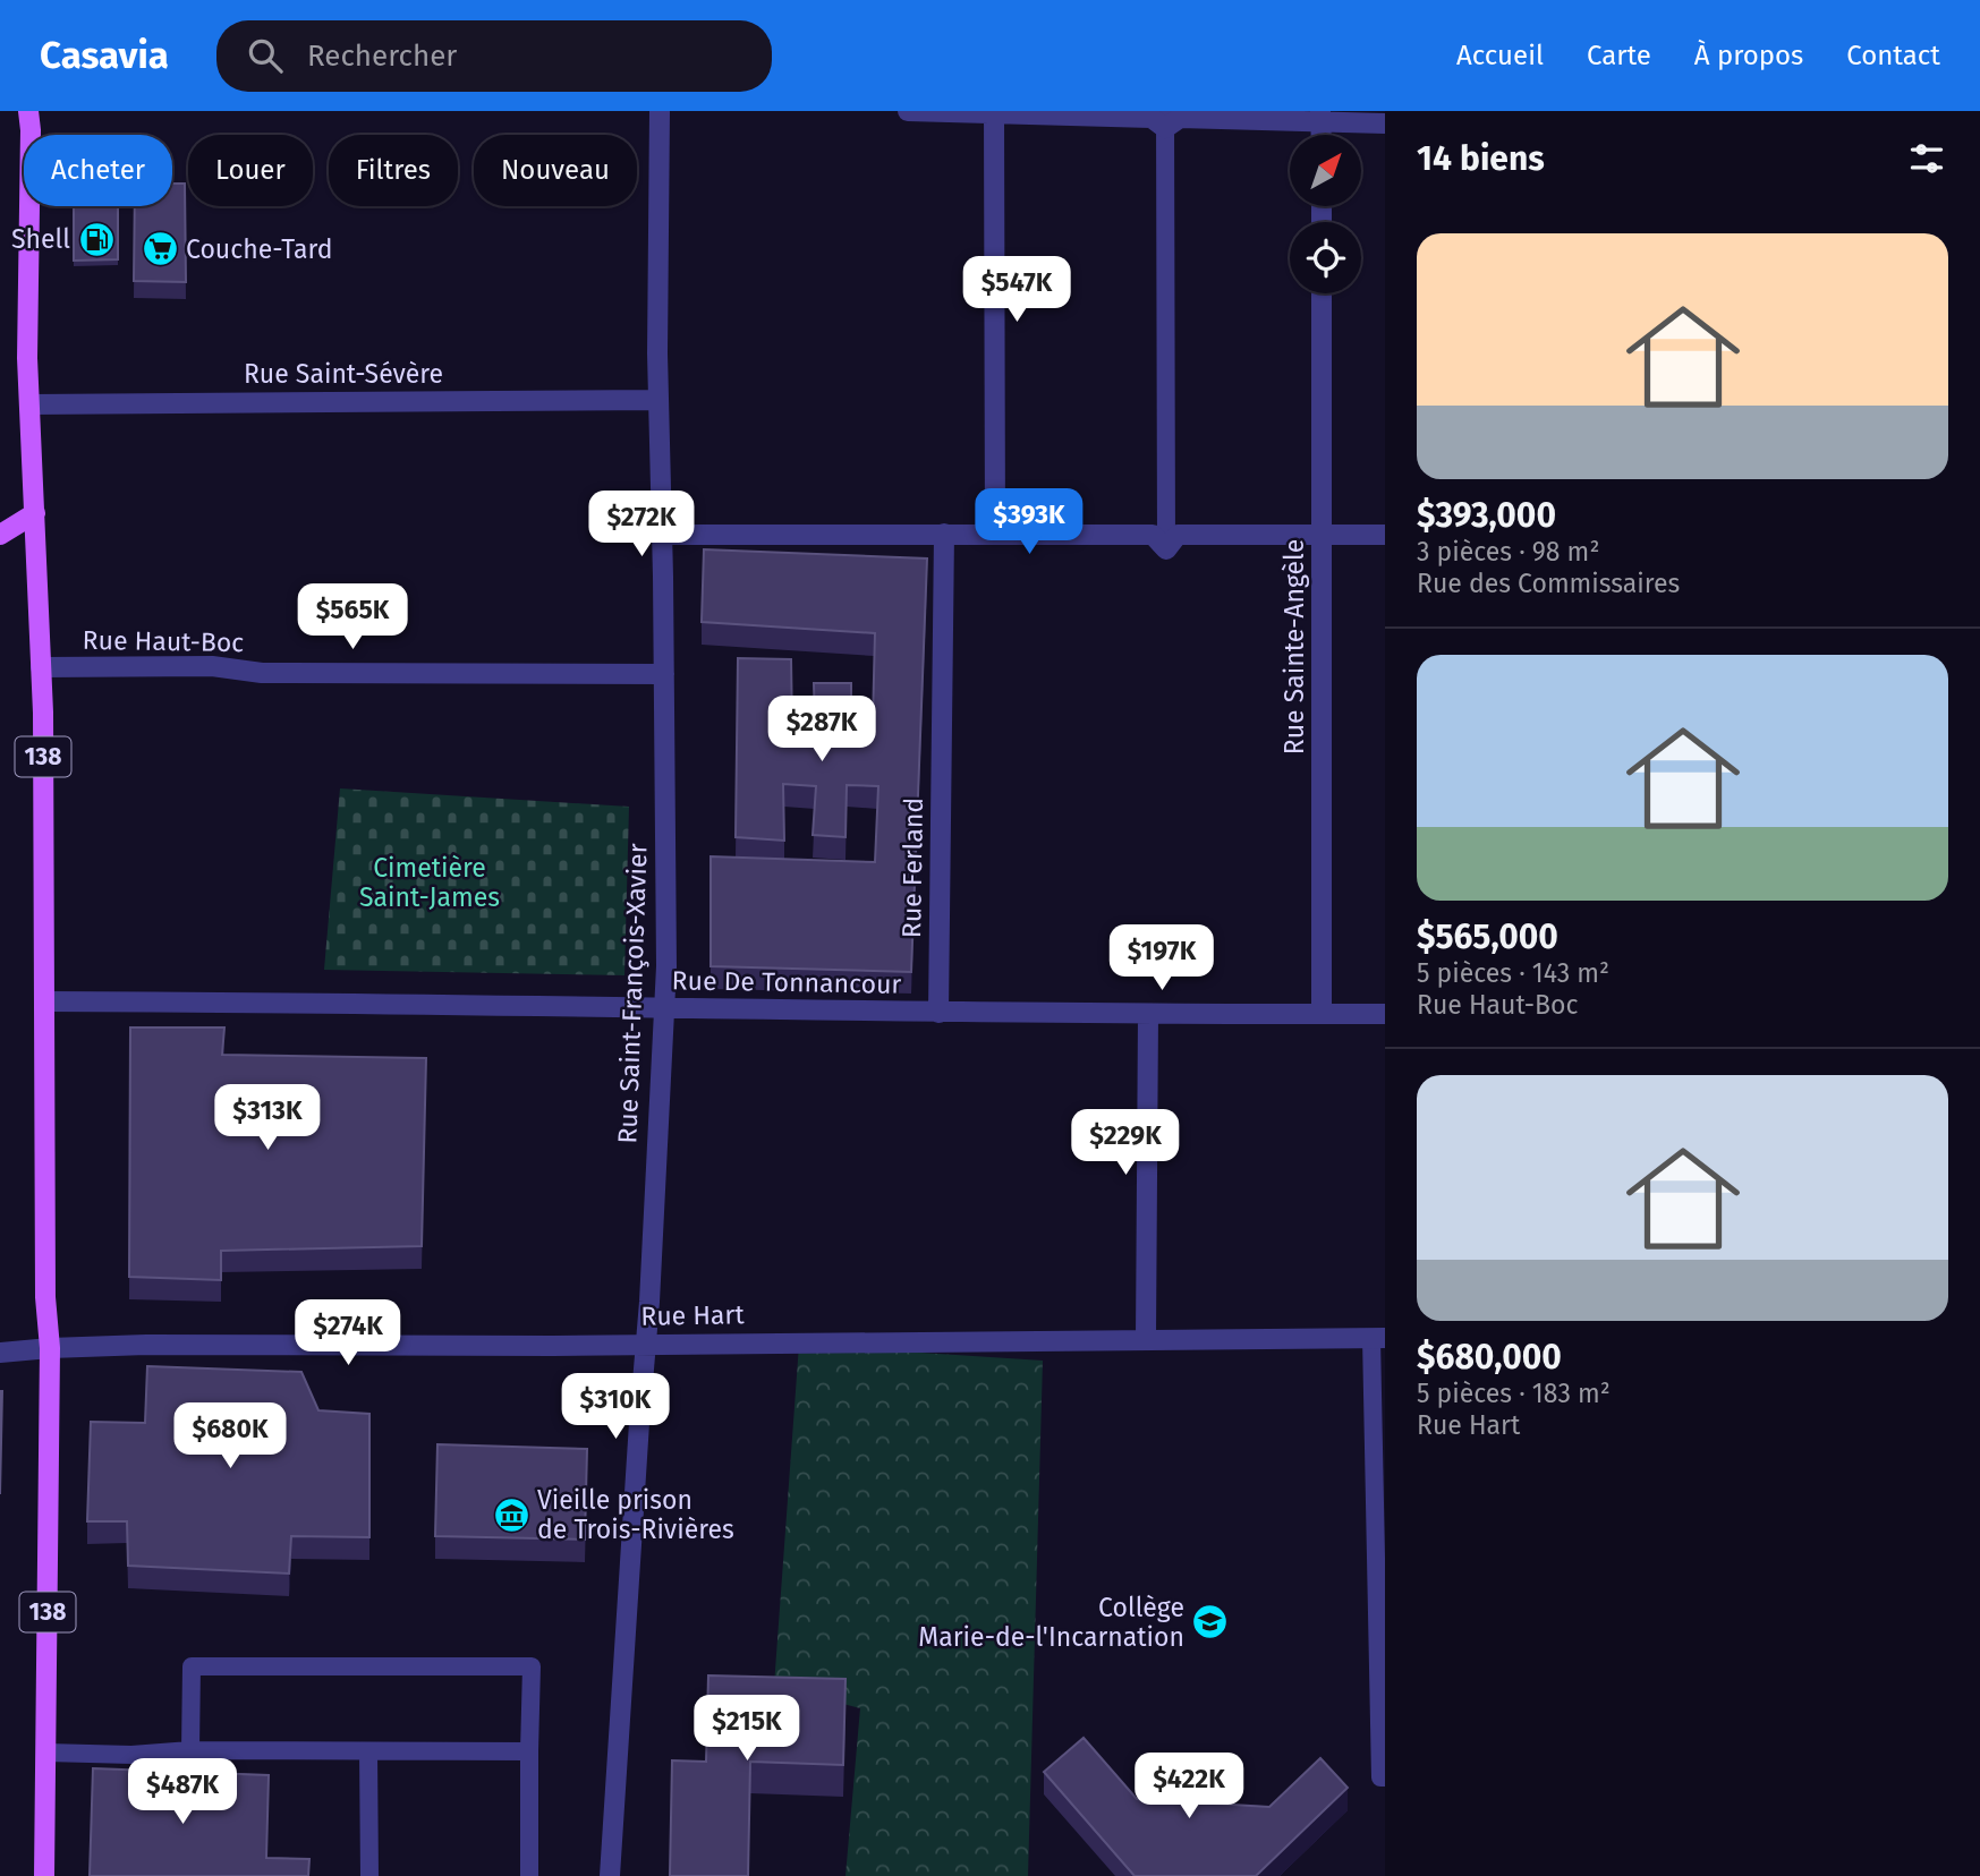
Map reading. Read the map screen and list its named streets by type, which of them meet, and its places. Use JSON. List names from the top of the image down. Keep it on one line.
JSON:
{"streets":{"main road":["138"],"street":["Rue Saint-Sévère","Rue Haut-Boc","Rue Sainte-Angèle","Rue Ferland","Rue De Tonnancour","Rue Saint-François-Xavier","Rue Hart"]},"crossings":[["Rue Saint-Sévère","138"],["Rue Saint-Sévère","Rue Saint-François-Xavier"],["Rue Haut-Boc","138"],["Rue Haut-Boc","Rue Saint-François-Xavier"],["Rue Sainte-Angèle","Rue De Tonnancour"],["138","Rue De Tonnancour"],["138","Rue Hart"],["Rue Ferland","Rue De Tonnancour"],["Rue De Tonnancour","Rue Saint-François-Xavier"],["Rue Saint-François-Xavier","Rue Hart"]],"parks":["Cimetière Saint-James"],"places":{"fuel station":["Shell"],"supermarket":["Couche-Tard"],"museum":["Vieille prison de Trois-Rivières"],"school or university":["Collège Marie-de-l'Incarnation"]},"north":"top right","page":{"header":"Casavia","search":"Rechercher","nav":["Accueil","Carte","À propos","Contact"],"heading":"14 biens","chip":["Acheter","Louer","Filtres","Nouveau"],"list":[{"name":"$393,000","note":"3 pièces · 98 m² · Rue des Commissaires"},{"name":"$565,000","note":"5 pièces · 143 m² · Rue Haut-Boc"},{"name":"$680,000","note":"5 pièces · 183 m² · Rue Hart"}],"price":["$547K","$393K","$272K","$565K","$287K","$197K","$313K","$229K","$274K","$310K","$680K","$215K","$422K","$487K"]}}
